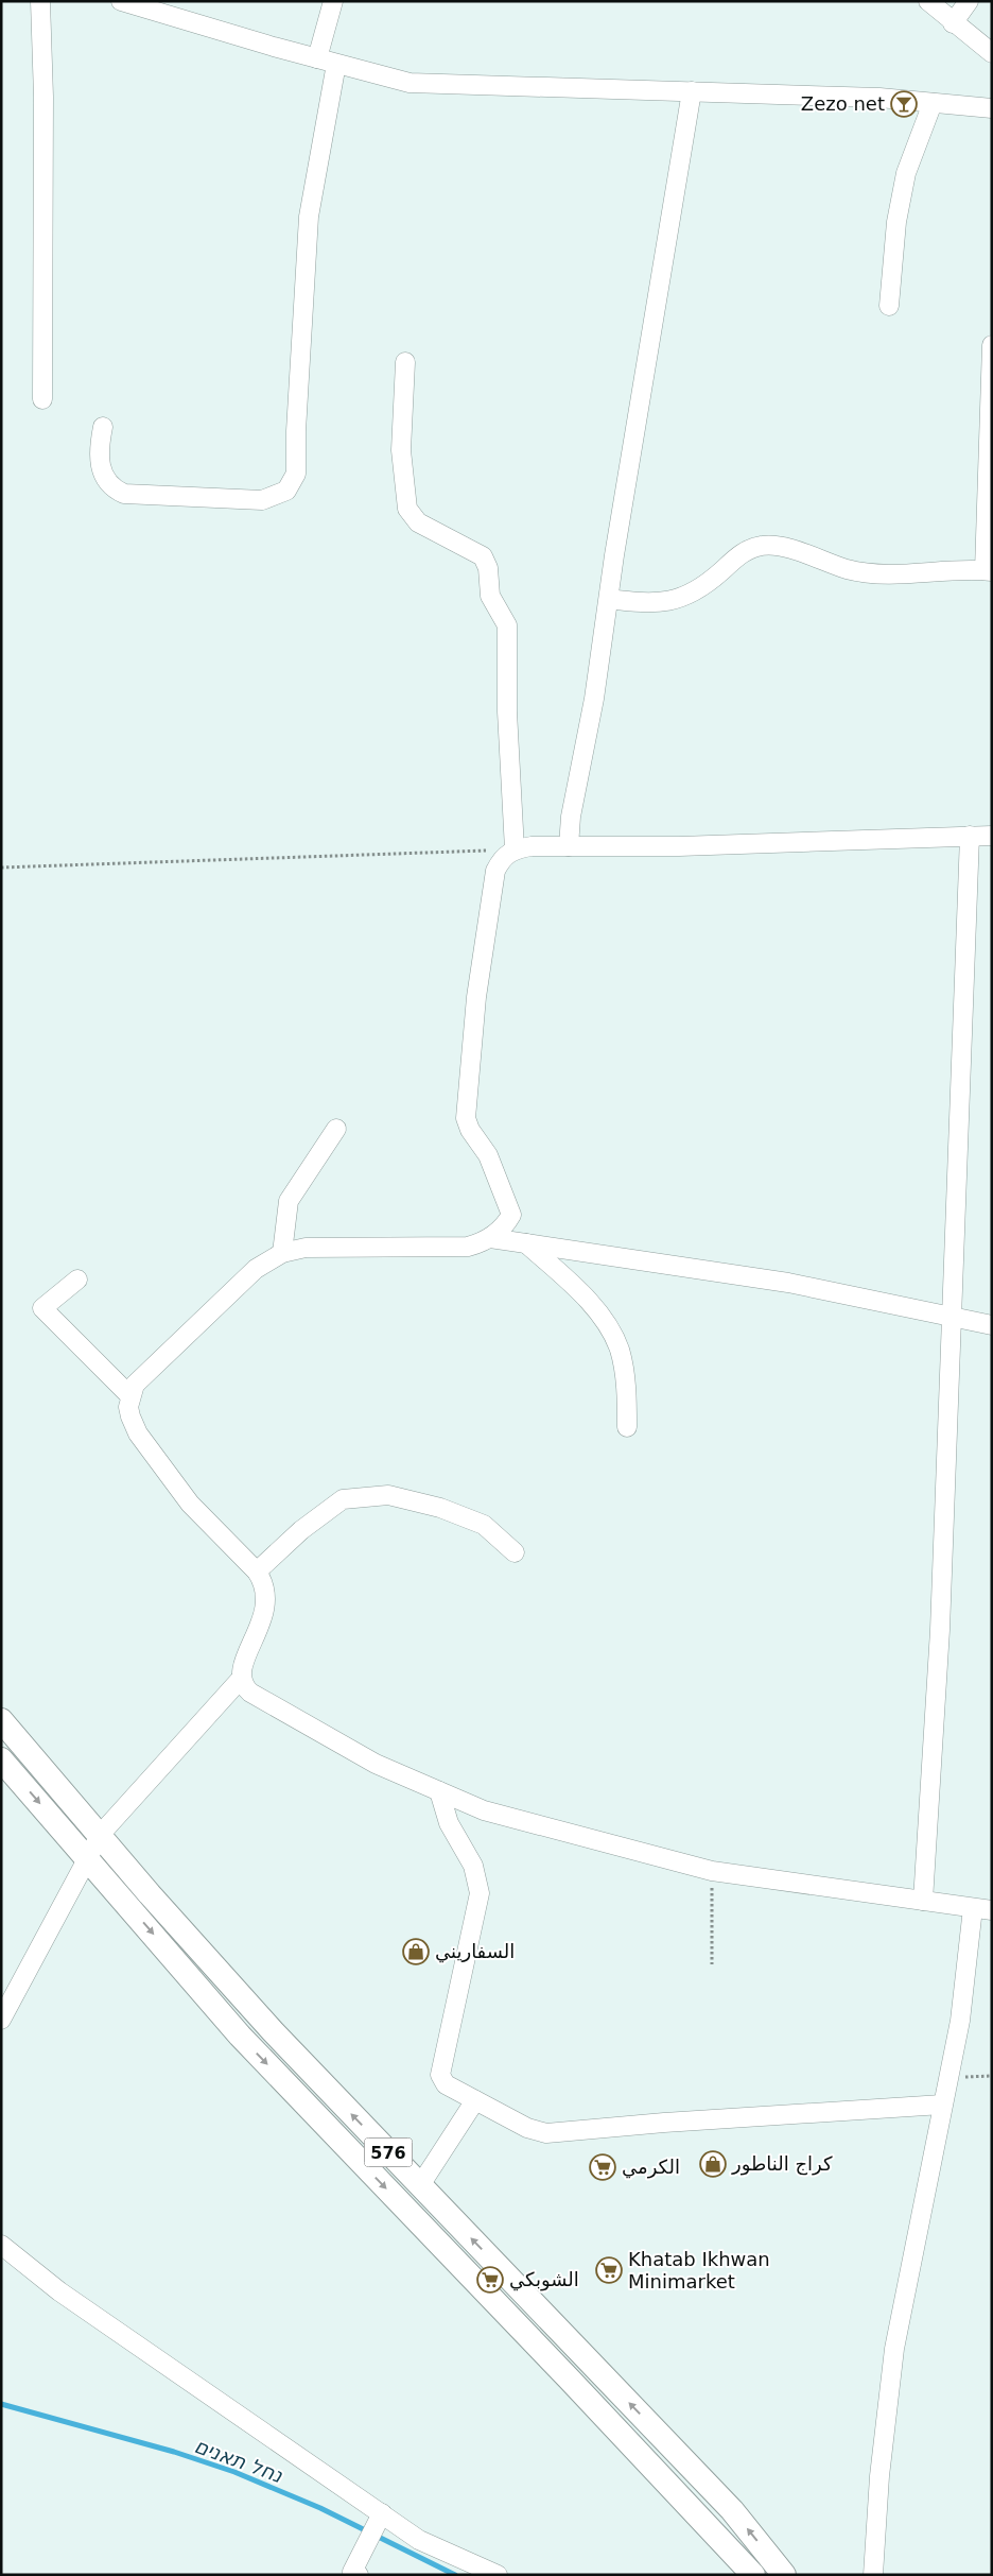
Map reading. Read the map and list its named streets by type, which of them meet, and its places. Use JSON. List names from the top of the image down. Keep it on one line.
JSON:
{"streets":{"main road":["576"]},"water":["נחל תאנים"],"places":{"bar":["Zezo net"],"shop":["السفاريني","كراج الناطور"],"supermarket":["الكرمي","Khatab Ikhwan Minimarket","الشوبكي"]}}
